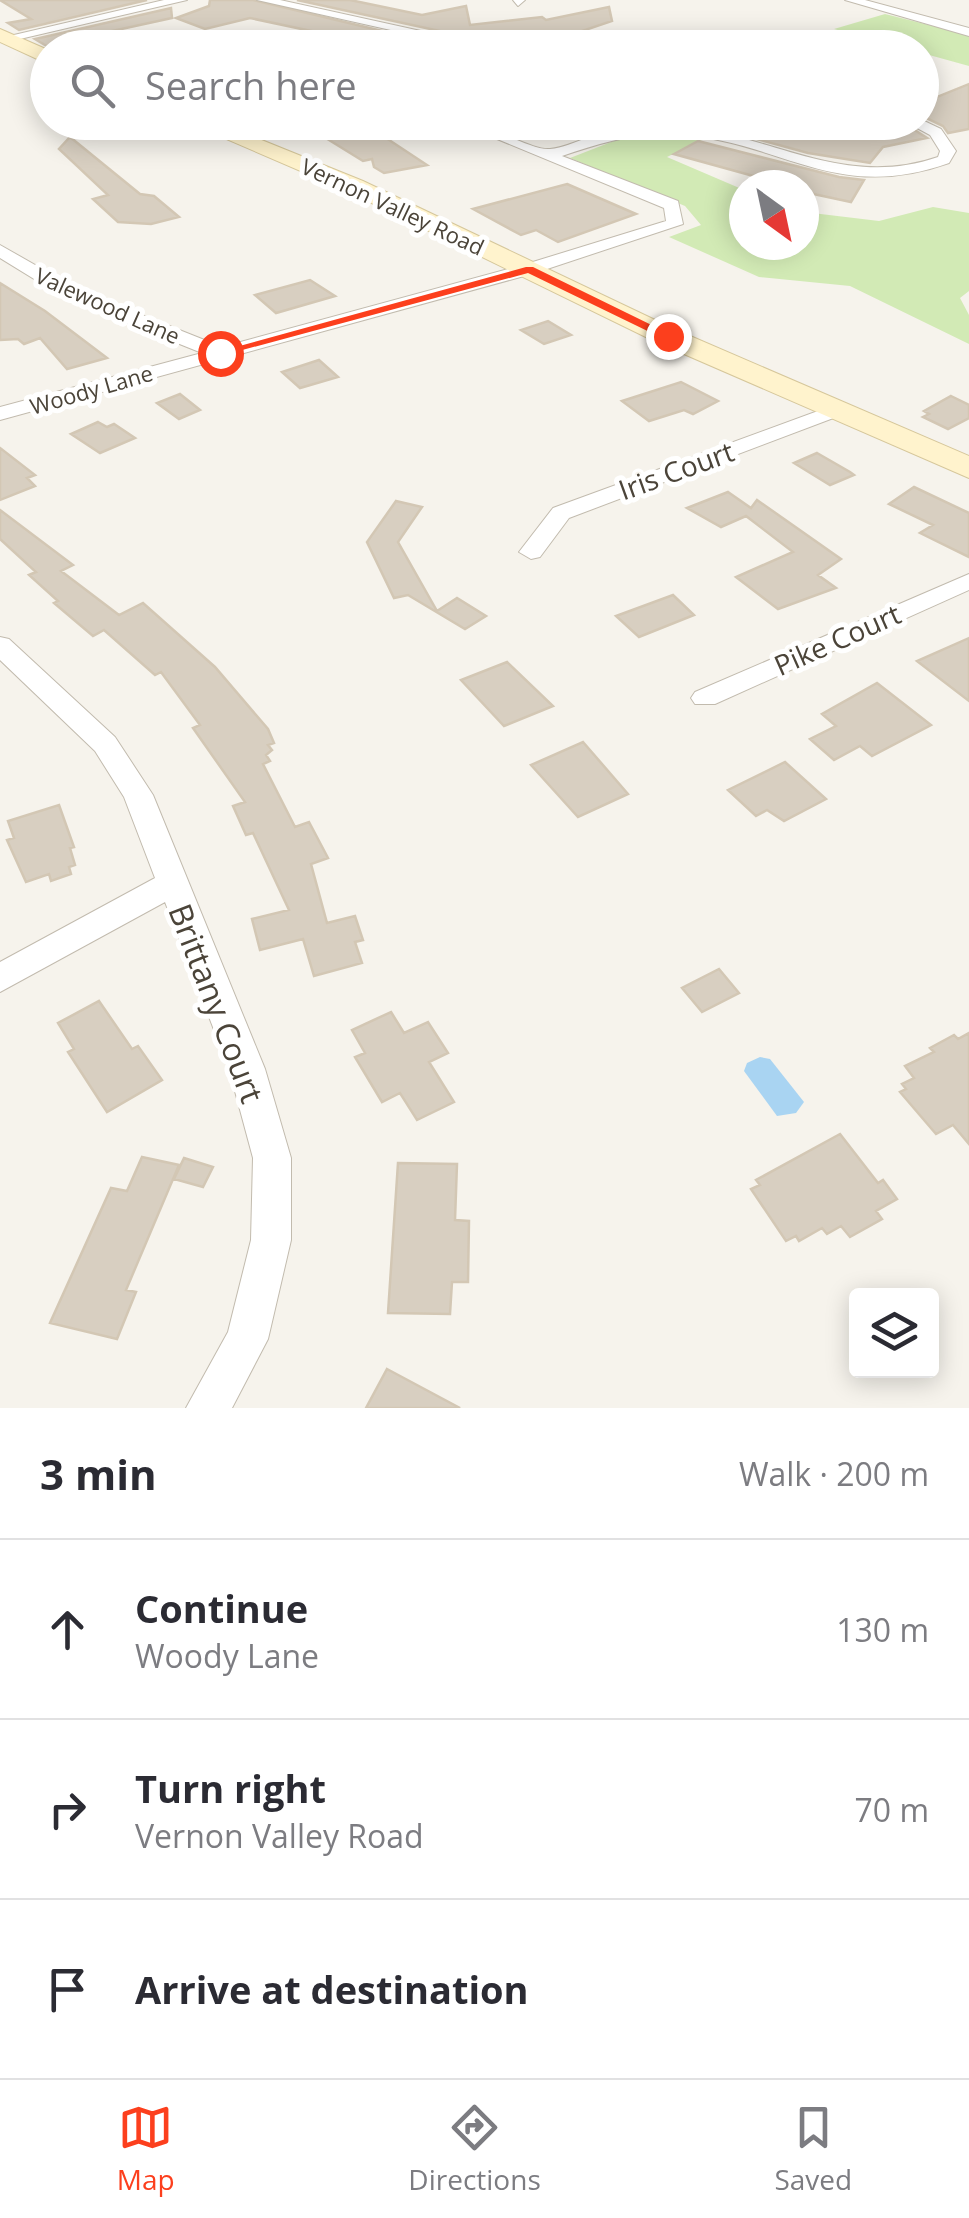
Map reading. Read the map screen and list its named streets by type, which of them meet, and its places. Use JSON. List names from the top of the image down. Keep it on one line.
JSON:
{"streets":{"main road":["Vernon Valley Road"],"street":["Valewood Lane","Woody Lane","Iris Court","Pike Court","Brittany Court"]},"crossings":[["Vernon Valley Road","Woody Lane"],["Vernon Valley Road","Iris Court"],["Valewood Lane","Woody Lane"]],"north":"bottom right","page":{"search":"Search here","heading":["3 min","Walk · 200 m"],"list":[["Continue","Woody Lane","130 m"],["Turn right","Vernon Valley Road","70 m"],"Arrive at destination"],"nav":["Map","Directions","Saved"]}}
